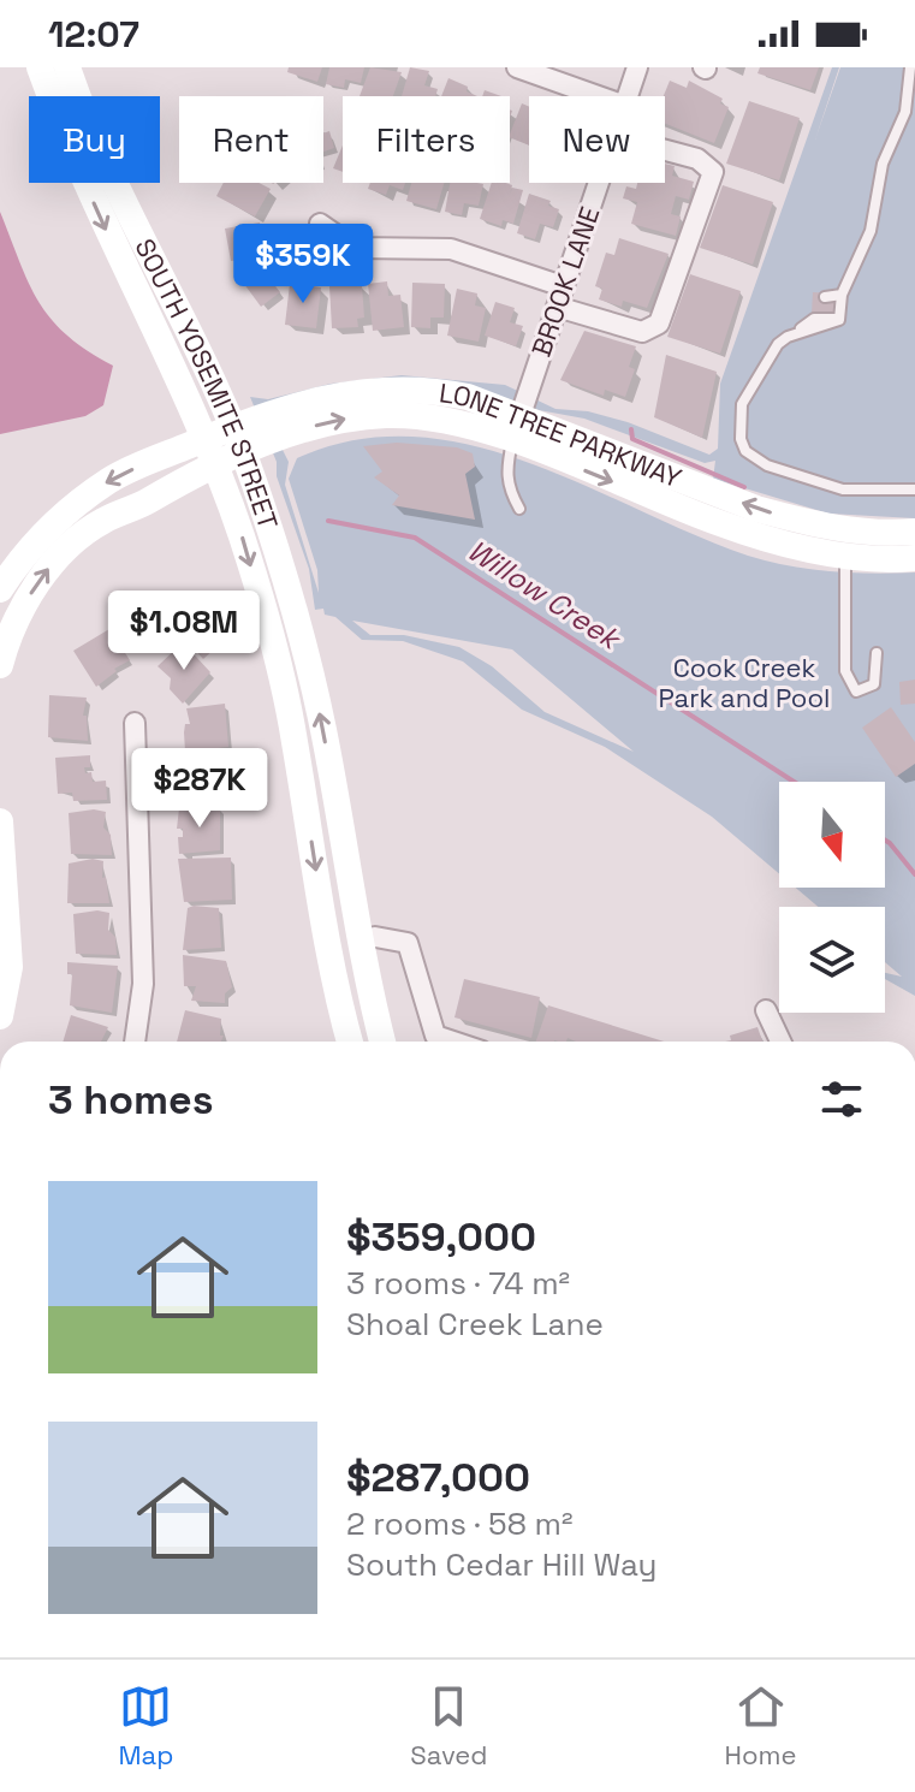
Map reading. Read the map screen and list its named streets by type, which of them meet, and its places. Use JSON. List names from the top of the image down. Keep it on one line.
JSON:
{"streets":{"street":["BROOK LANE","SOUTH YOSEMITE STREET","LONE TREE PARKWAY"]},"crossings":[["BROOK LANE","LONE TREE PARKWAY"],["SOUTH YOSEMITE STREET","LONE TREE PARKWAY"]],"water":["Willow Creek"],"parks":["Cook Creek Park and Pool"],"north":"bottom","page":{"status":"12:07","chip":["Buy","Rent","Filters","New"],"price":["$359K","$1.08M","$287K"],"heading":"3 homes","list":[{"name":"$359,000","note":"3 rooms · 74 m² · Shoal Creek Lane"},{"name":"$287,000","note":"2 rooms · 58 m² · South Cedar Hill Way"}],"tabs":["Map","Saved","Home"]}}
